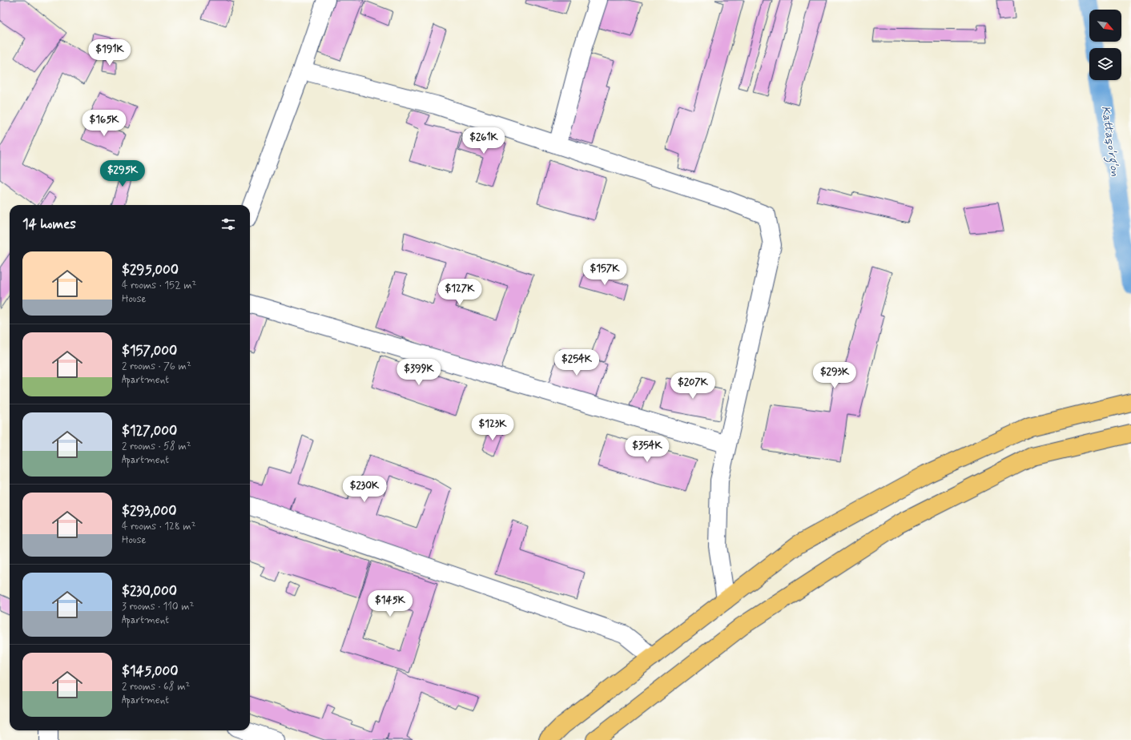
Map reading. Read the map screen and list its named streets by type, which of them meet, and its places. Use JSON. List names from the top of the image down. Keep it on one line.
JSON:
{"water":["Kattaqo'rg'on"],"north":"bottom right","page":{"price":["$191K","$165K","$261K","$295K","$157K","$127K","$254K","$399K","$293K","$207K","$123K","$354K","$230K","$145K"],"heading":"14 homes","list":[{"name":"$295,000","note":"4 rooms · 152 m² · House"},{"name":"$157,000","note":"2 rooms · 76 m² · Apartment"},{"name":"$127,000","note":"2 rooms · 58 m² · Apartment"},{"name":"$293,000","note":"4 rooms · 128 m² · House"},{"name":"$230,000","note":"3 rooms · 110 m² · Apartment"},{"name":"$145,000","note":"2 rooms · 68 m² · Apartment"}]}}
